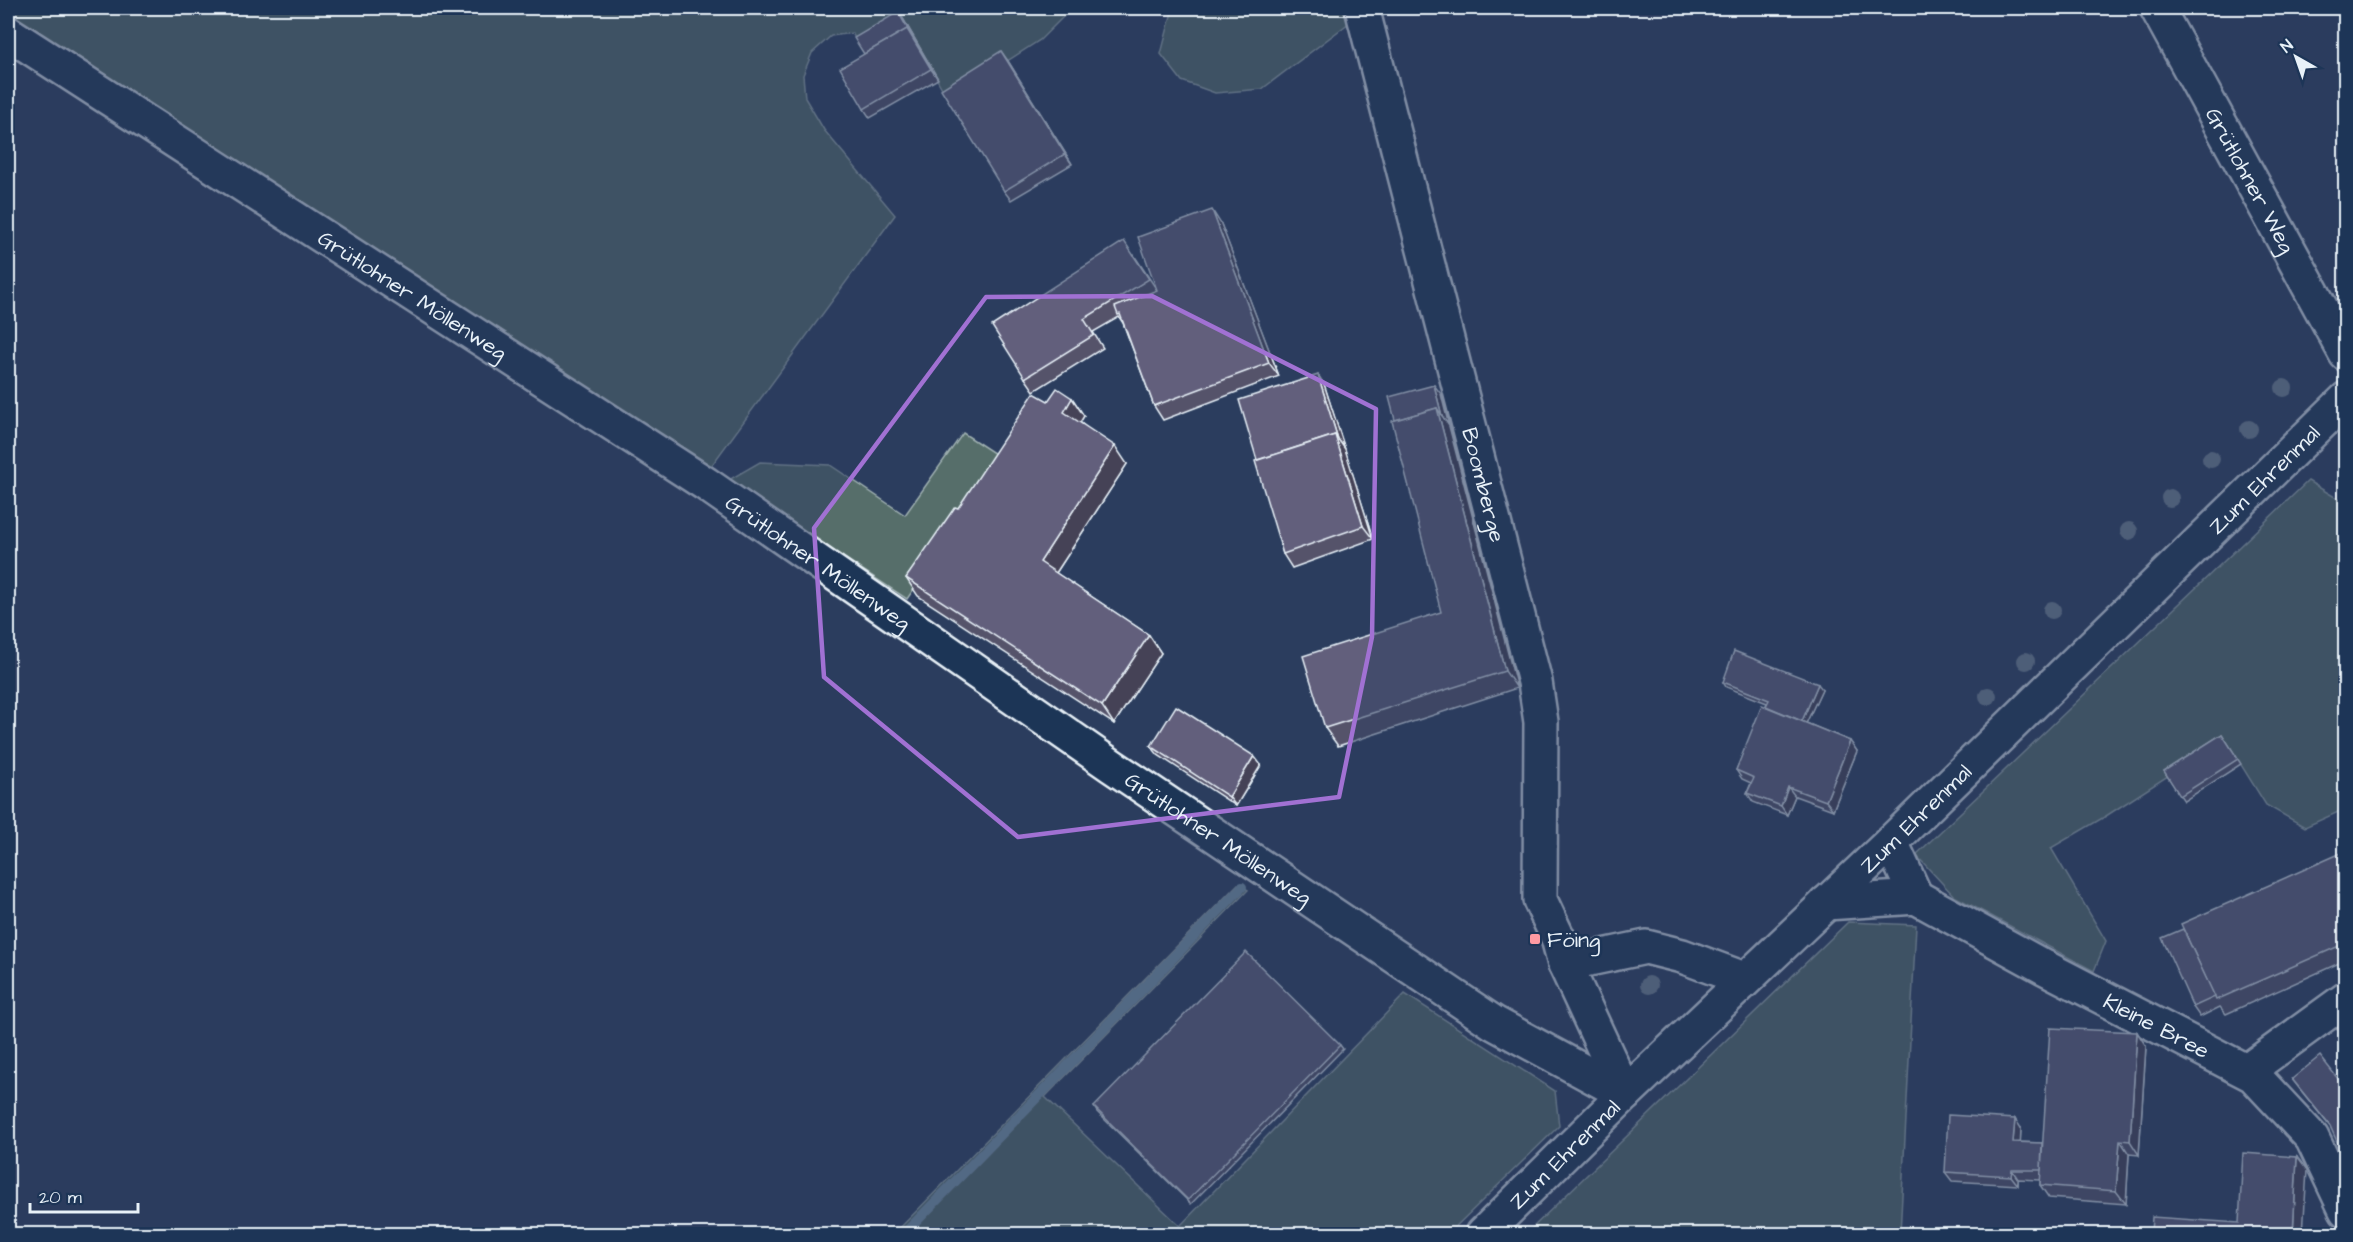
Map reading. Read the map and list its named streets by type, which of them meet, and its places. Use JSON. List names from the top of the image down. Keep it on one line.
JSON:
{"streets":{"street":["Grütlohner Weg","Grütlohner Möllenweg","Zum Ehrenmal","Boomberge","Kleine Bree"]},"crossings":[["Grütlohner Möllenweg","Zum Ehrenmal"],["Grütlohner Möllenweg","Boomberge"],["Zum Ehrenmal","Boomberge"]],"places":{"transit":["Föing"]},"scale_bar":"20 m","north":"top left"}
